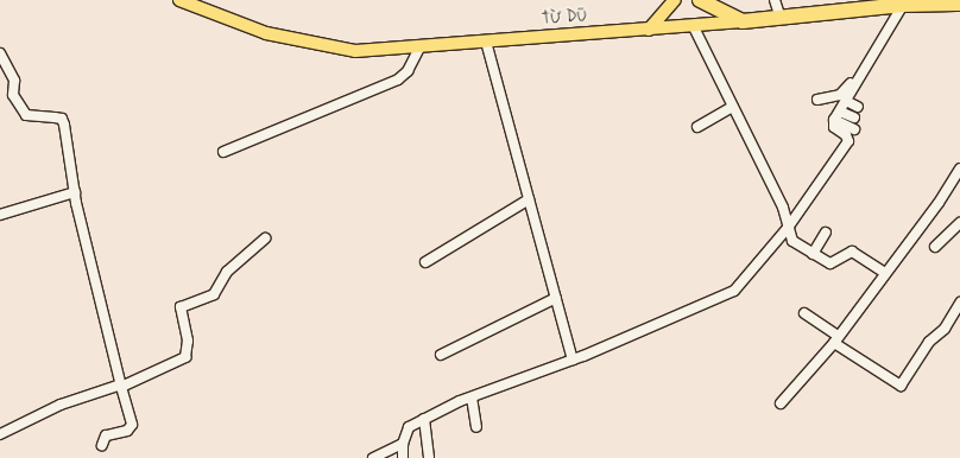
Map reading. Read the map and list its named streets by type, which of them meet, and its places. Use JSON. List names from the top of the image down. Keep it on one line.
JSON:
{"streets":{"highway":["TỪ DŨ"]}}
